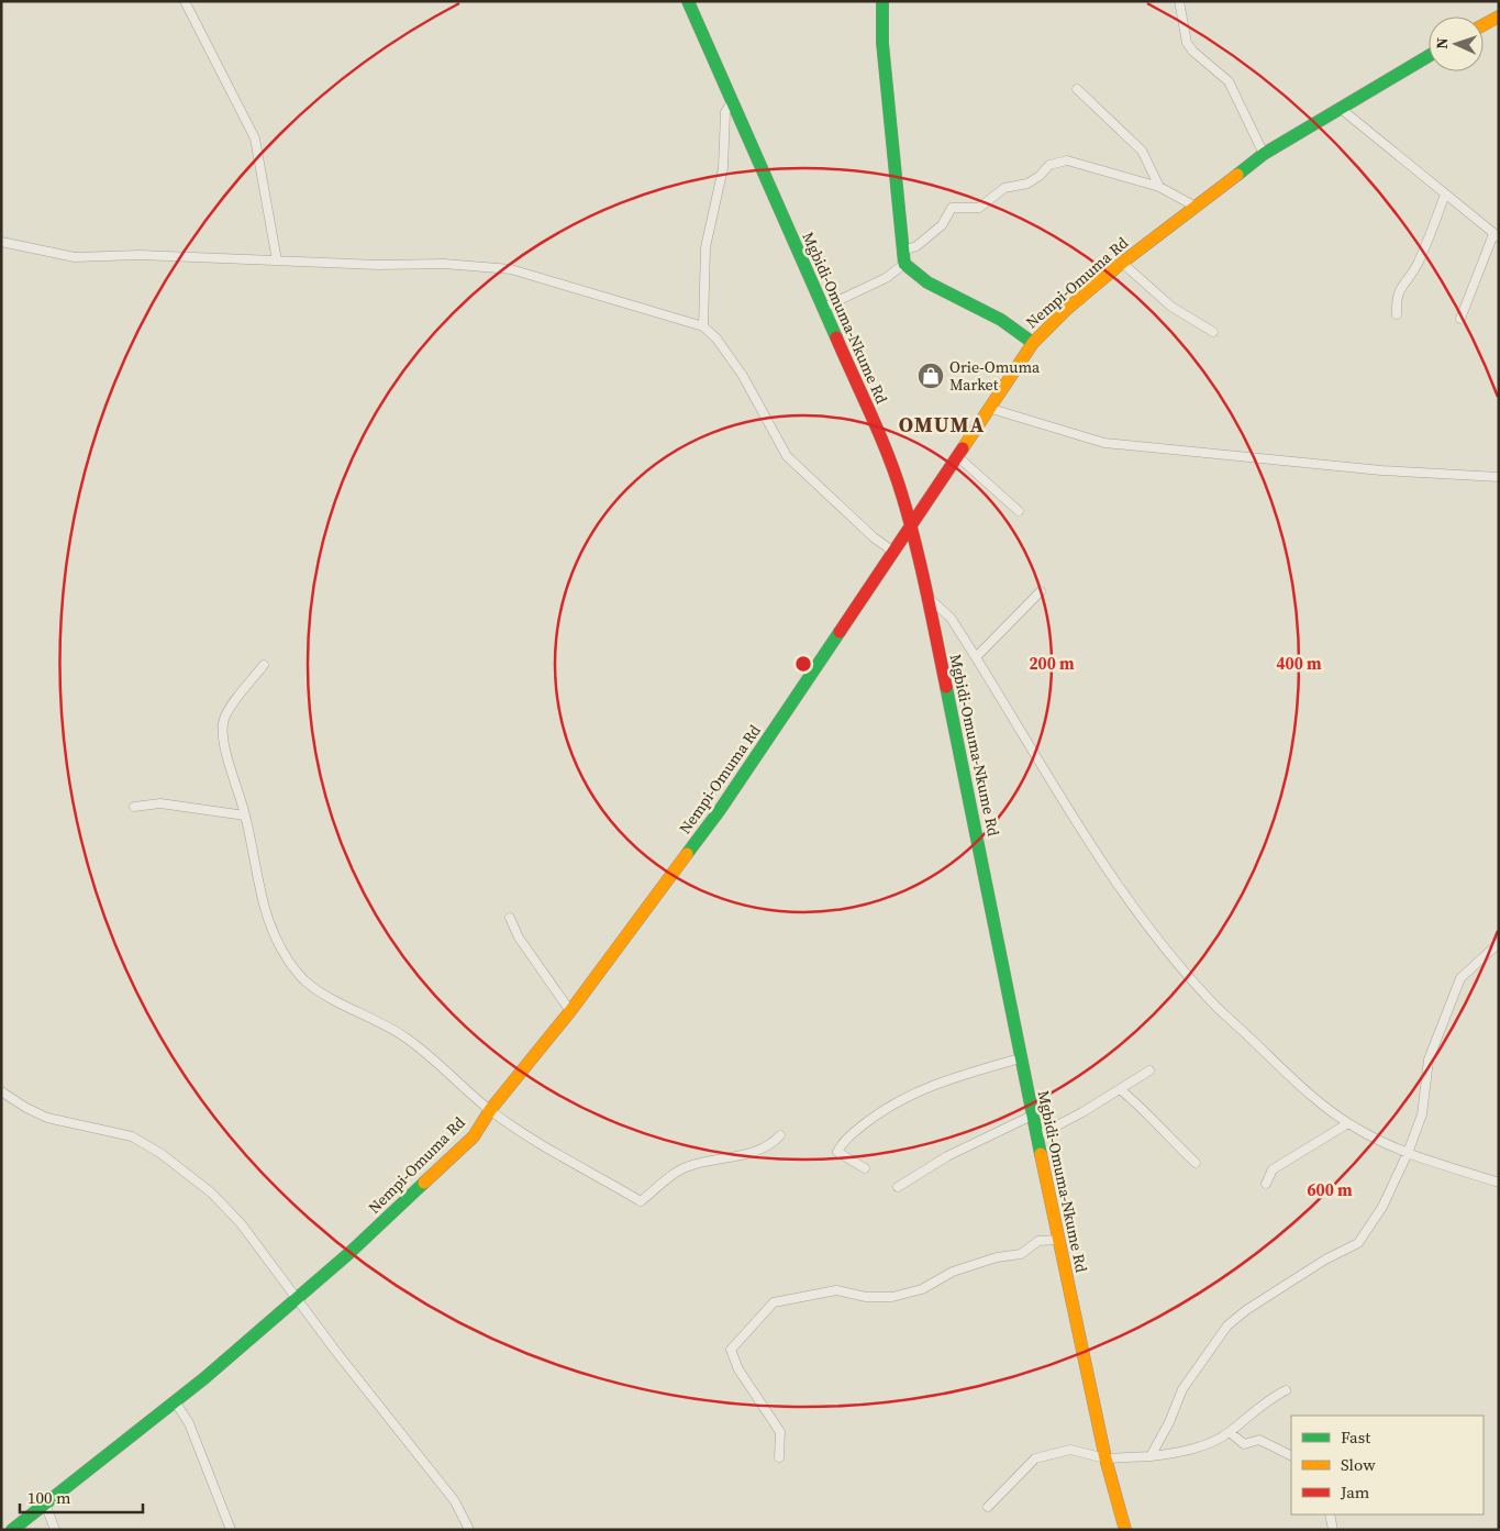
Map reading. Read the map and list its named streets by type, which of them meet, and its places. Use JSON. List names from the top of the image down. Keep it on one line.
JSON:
{"streets":{"street":["Nempi-Omuma Rd","Mgbidi-Omuma-Nkume Rd"]},"crossings":[["Nempi-Omuma Rd","Mgbidi-Omuma-Nkume Rd"]],"districts":["OMUMA"],"places":{"shop":["Orie-Omuma Market"]},"legend":["Fast","Slow","Jam"],"scale_bar":"100 m","north":"left","rings":["200 m","400 m","600 m"]}
